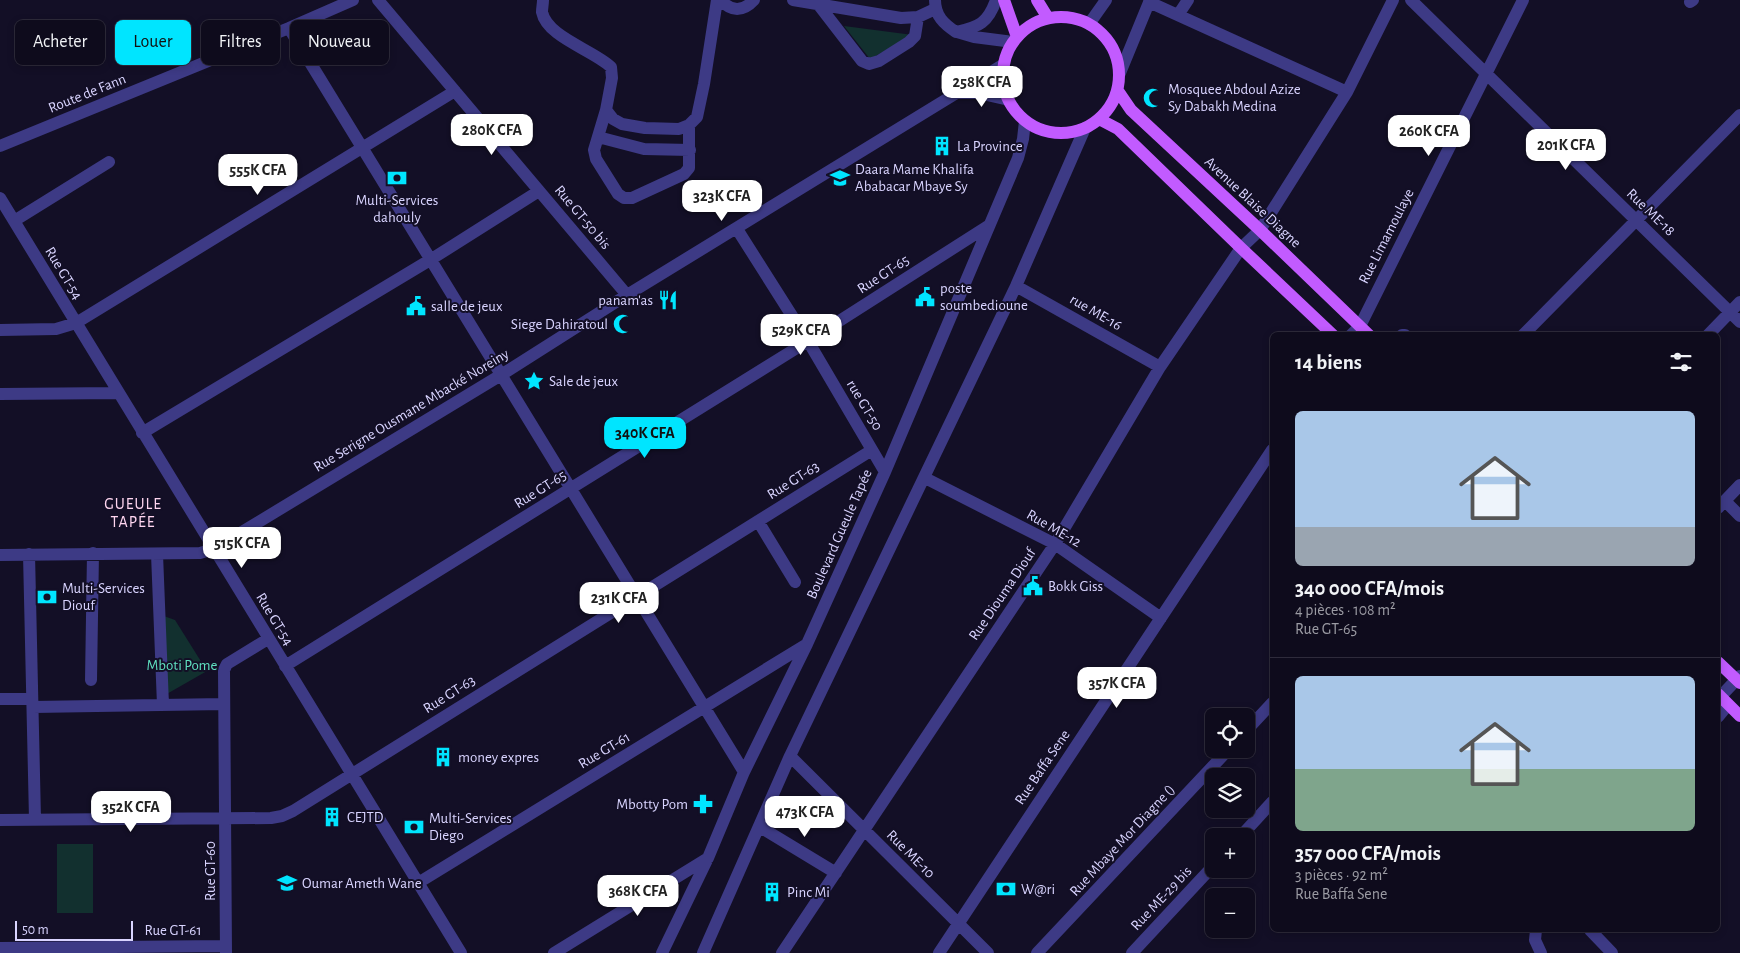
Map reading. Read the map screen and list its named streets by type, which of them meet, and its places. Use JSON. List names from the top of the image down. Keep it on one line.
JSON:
{"streets":{"main road":["Avenue Blaise Diagne"],"street":["Route de Fann","Rue ME-18","Rue GT-50 bis","Rue Limamoulaye","Rue GT-54","Rue GT-65","rue ME-16","rue GT-50","Rue Serigne Ousmane Mbacké Noreiny","Rue GT-63","Rue ME-12","Boulevard Gueule Tapée","Rue Diouma Diouf","Rue GT-61","Rue Baffa Sene","Rue Mbaye Mor Diagne ()","Rue ME-10","Rue GT-60","Rue ME-29 bis"]},"crossings":[["Avenue Blaise Diagne","Rue Limamoulaye"],["Avenue Blaise Diagne","Boulevard Gueule Tapée"],["Avenue Blaise Diagne","Rue Diouma Diouf"],["Rue ME-18","Rue Limamoulaye"],["Rue GT-50 bis","Rue Serigne Ousmane Mbacké Noreiny"],["Rue GT-54","Rue GT-65"],["Rue GT-54","Rue Serigne Ousmane Mbacké Noreiny"],["Rue GT-54","Rue GT-63"],["Rue GT-54","Rue GT-61"],["Rue GT-54","Rue GT-60"],["Rue GT-65","rue GT-50"],["Rue GT-65","Boulevard Gueule Tapée"],["rue ME-16","Rue Diouma Diouf"],["rue GT-50","Rue Serigne Ousmane Mbacké Noreiny"],["rue GT-50","Rue GT-63"],["rue GT-50","Boulevard Gueule Tapée"],["Rue GT-63","Rue GT-60"],["Rue ME-12","Rue Diouma Diouf"],["Rue ME-12","Rue Baffa Sene"],["Boulevard Gueule Tapée","Rue GT-61"],["Rue Diouma Diouf","Rue ME-10"],["Rue GT-61","Rue GT-60"],["Rue Baffa Sene","Rue ME-10"]],"districts":["GUEULE TAPÉE"],"parks":["Mboti Pome"],"places":{"mosque":["Mosquee Abdoul Azize Sy Dabakh Medina","Siege Dahiratoul"],"building":["La Province","money expres","CEJTD","Pinc Mi"],"bank":["Multi-Services dahouly","Multi-Services Diouf","Multi-Services Diego","W@ri"],"school or university":["Daara Mame Khalifa Ababacar Mbaye Sy","Oumar Ameth Wane"],"public building":["poste soumbedioune","salle de jeux","Bokk Giss"],"restaurant":["panam'as"],"place":["Sale de jeux"],"pharmacy":["Mbotty Pom"]},"scale_bar":"50 m","page":{"chip":["Acheter","Louer","Filtres","Nouveau"],"price":["258K CFA","280K CFA","260K CFA","201K CFA","555K CFA","323K CFA","529K CFA","340K CFA","515K CFA","231K CFA","357K CFA","352K CFA","473K CFA","368K CFA"],"heading":"14 biens","list":[{"name":"340 000 CFA/mois","note":"4 pièces · 108 m² · Rue GT-65"},{"name":"357 000 CFA/mois","note":"3 pièces · 92 m² · Rue Baffa Sene"}],"map_buttons":["+","−"],"scale":"50 m"}}
